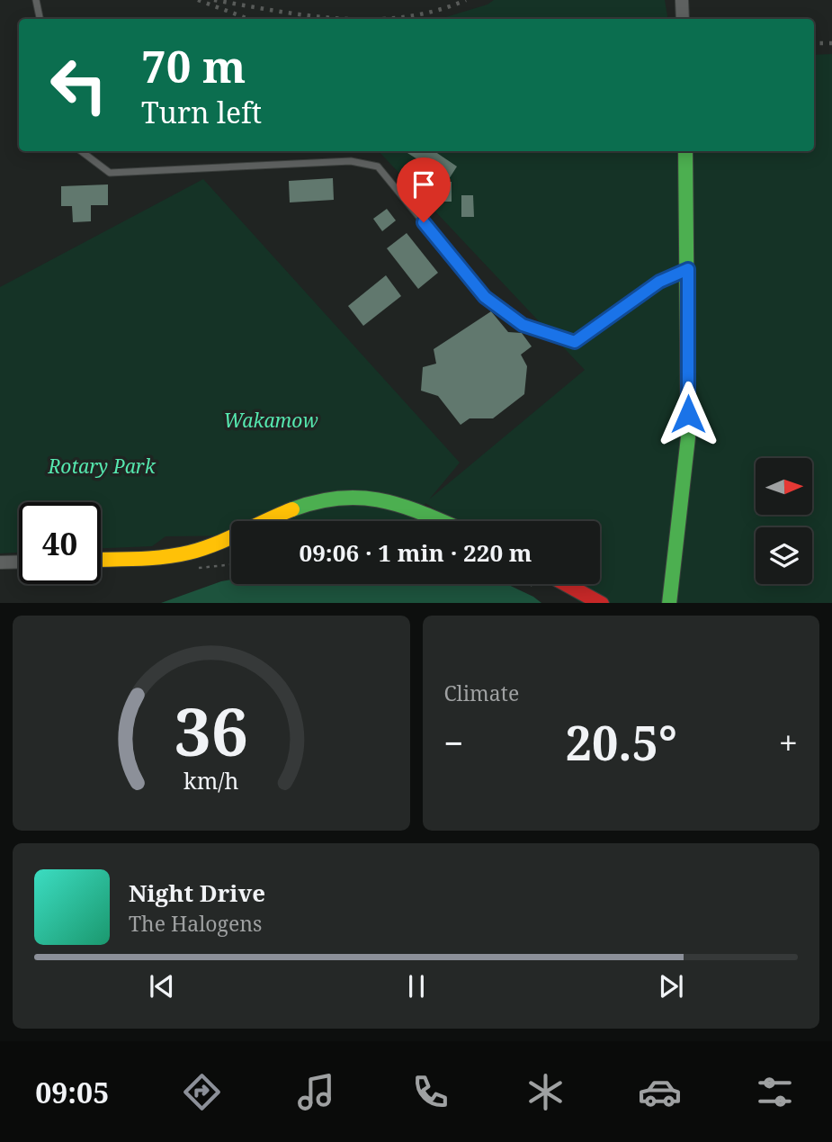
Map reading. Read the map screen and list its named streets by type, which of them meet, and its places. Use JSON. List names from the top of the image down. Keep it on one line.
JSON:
{"parks":["Wakamow","Rotary Park"],"north":"right","page":{"turn":["70 m","Turn left"],"limit":"40","trip":"09:06 · 1 min · 220 m","tile":"Climate","heat":["−","20.5°","+"],"song":["Night Drive","The Halogens"],"tabs":"09:05","gauge":["36","km/h"]}}
